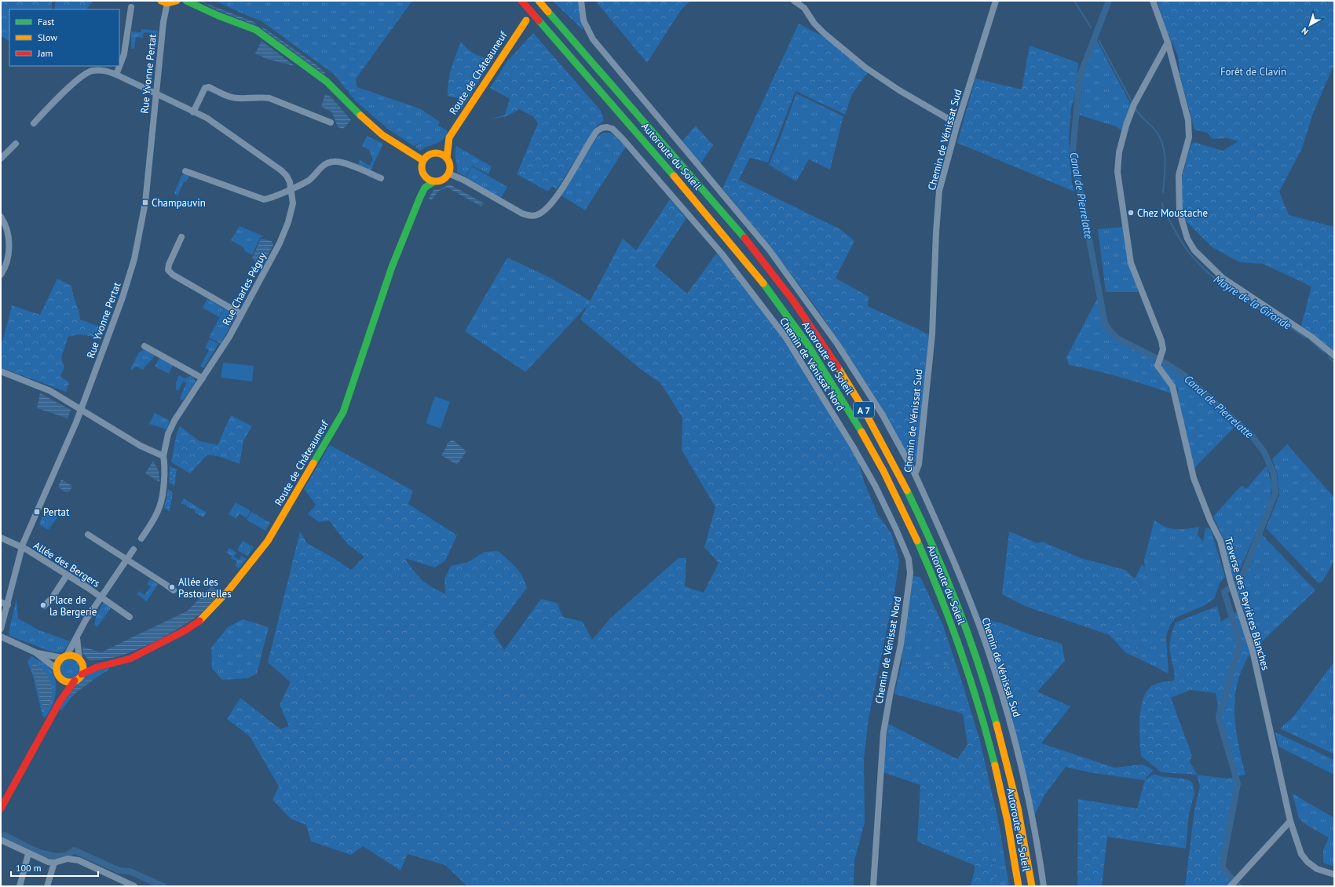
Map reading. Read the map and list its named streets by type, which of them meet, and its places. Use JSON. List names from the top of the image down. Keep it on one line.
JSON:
{"streets":{"main road":["Route de Châteauneuf","Autoroute du Soleil","A 7"],"street":["Rue Yvonne Pertat","Chemin de Vénissat Sud","Rue Charles Péguy","Chemin de Vénissat Nord","Allée des Bergers","Traverse des Peyrières Blanches"]},"crossings":[["Route de Châteauneuf","Chemin de Vénissat Nord"],["Rue Yvonne Pertat","Rue Charles Péguy"],["Rue Yvonne Pertat","Allée des Bergers"]],"water":["Canal de Pierrelatte","Mayre de la Gironde"],"parks":["Forêt de Clavin"],"places":{"transit":["Champauvin","Pertat"],"other":["Chez Moustache","Allée des Pastourelles","Place de la Bergerie"]},"legend":["Fast","Slow","Jam"],"scale_bar":"100 m","north":"bottom left"}
